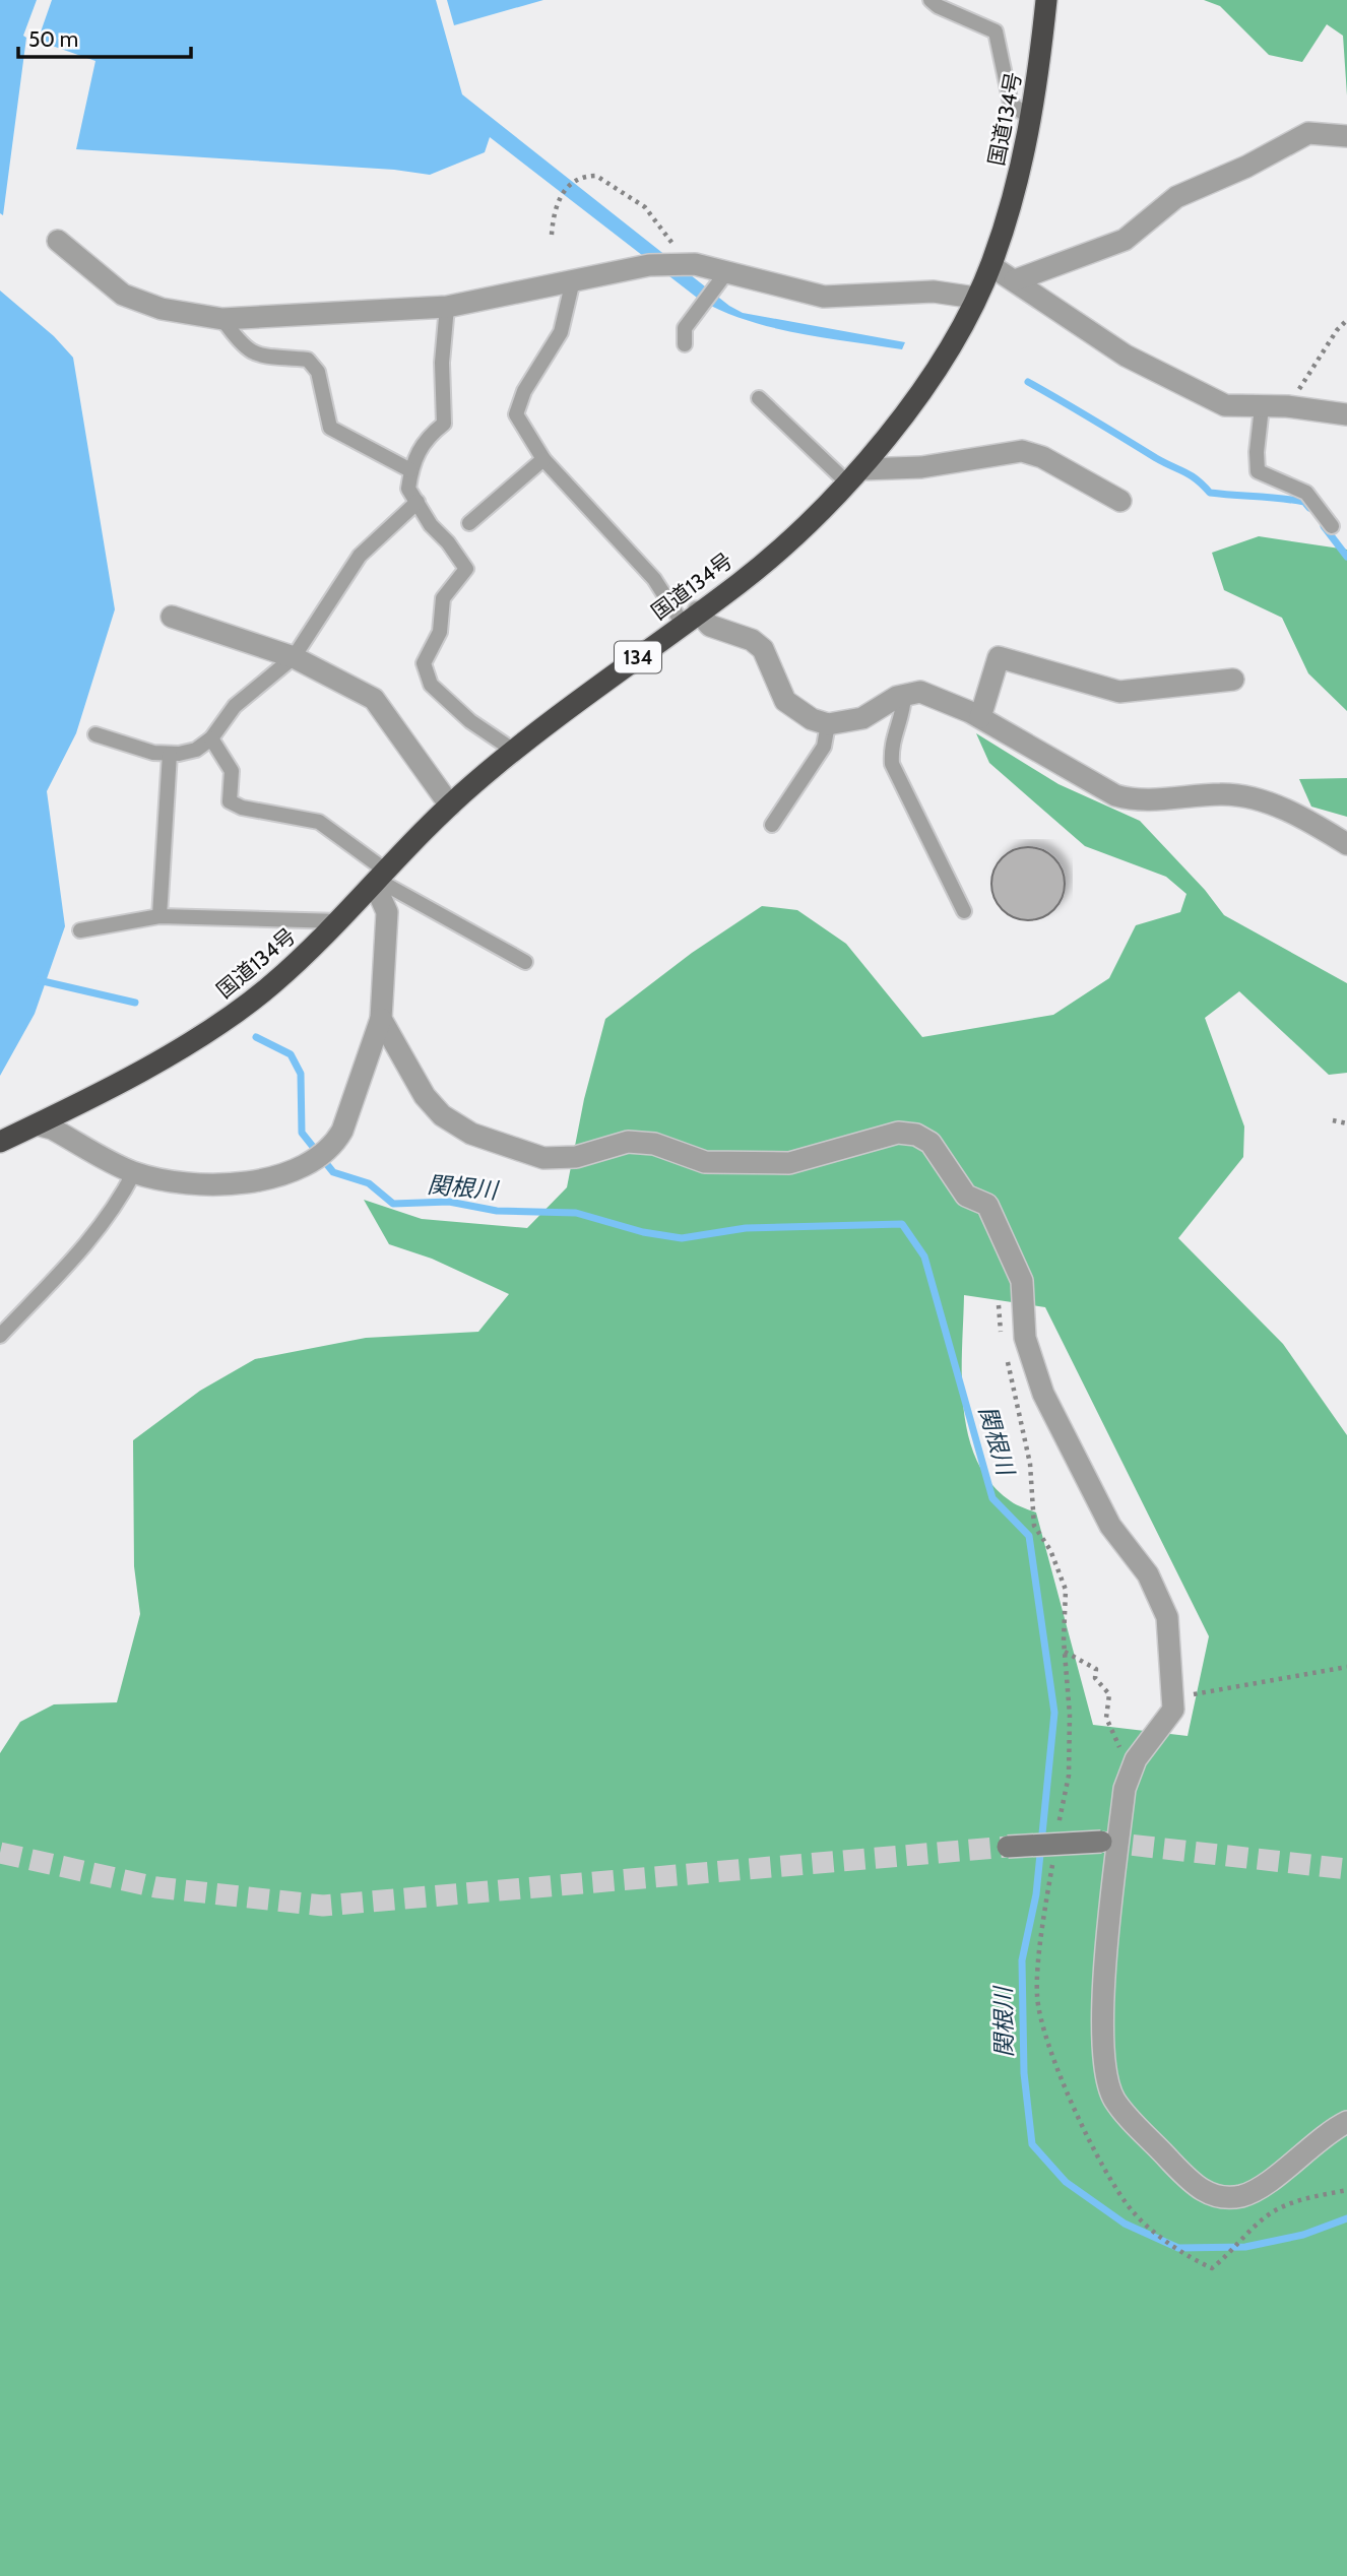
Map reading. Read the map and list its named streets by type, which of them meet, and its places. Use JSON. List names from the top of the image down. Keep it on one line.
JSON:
{"streets":{"highway":["国道134号","134"]},"water":["関根川"],"scale_bar":"50 m"}
